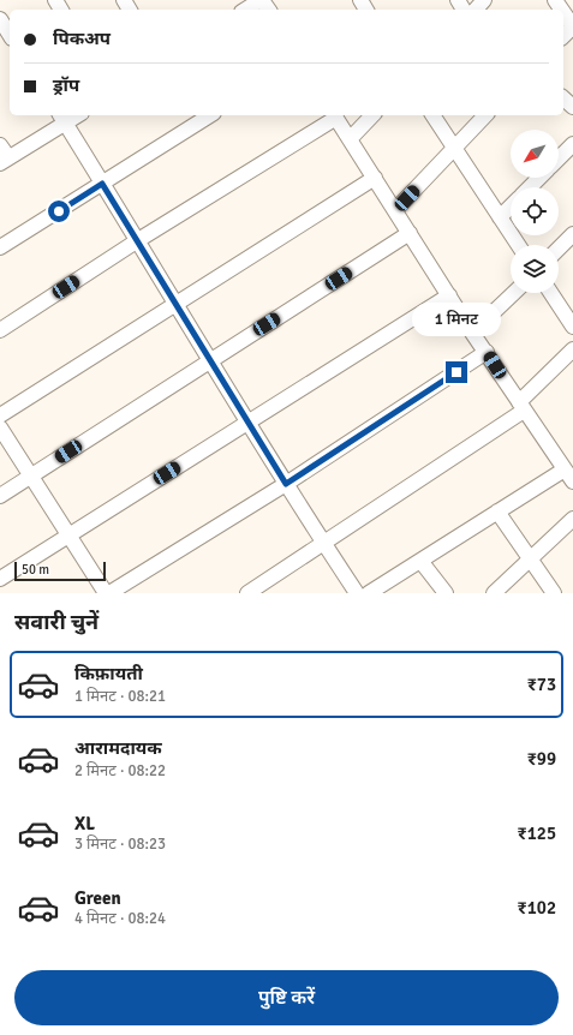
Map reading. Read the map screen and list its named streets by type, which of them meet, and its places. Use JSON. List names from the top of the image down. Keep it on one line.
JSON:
{"scale_bar":"50 m","north":"bottom left","page":{"banner":["पिकअप","ड्रॉप"],"bubble":"1 मिनट","scale":"50 m","heading":"सवारी चुनें","list":[{"name":"किफ़ायती","note":"1 मिनट · 08:21","value":"₹73"},{"name":"आरामदायक","note":"2 मिनट · 08:22","value":"₹99"},{"name":"XL","note":"3 मिनट · 08:23","value":"₹125"},{"name":"Green","note":"4 मिनट · 08:24","value":"₹102"}],"buttons":"पुष्टि करें"}}
